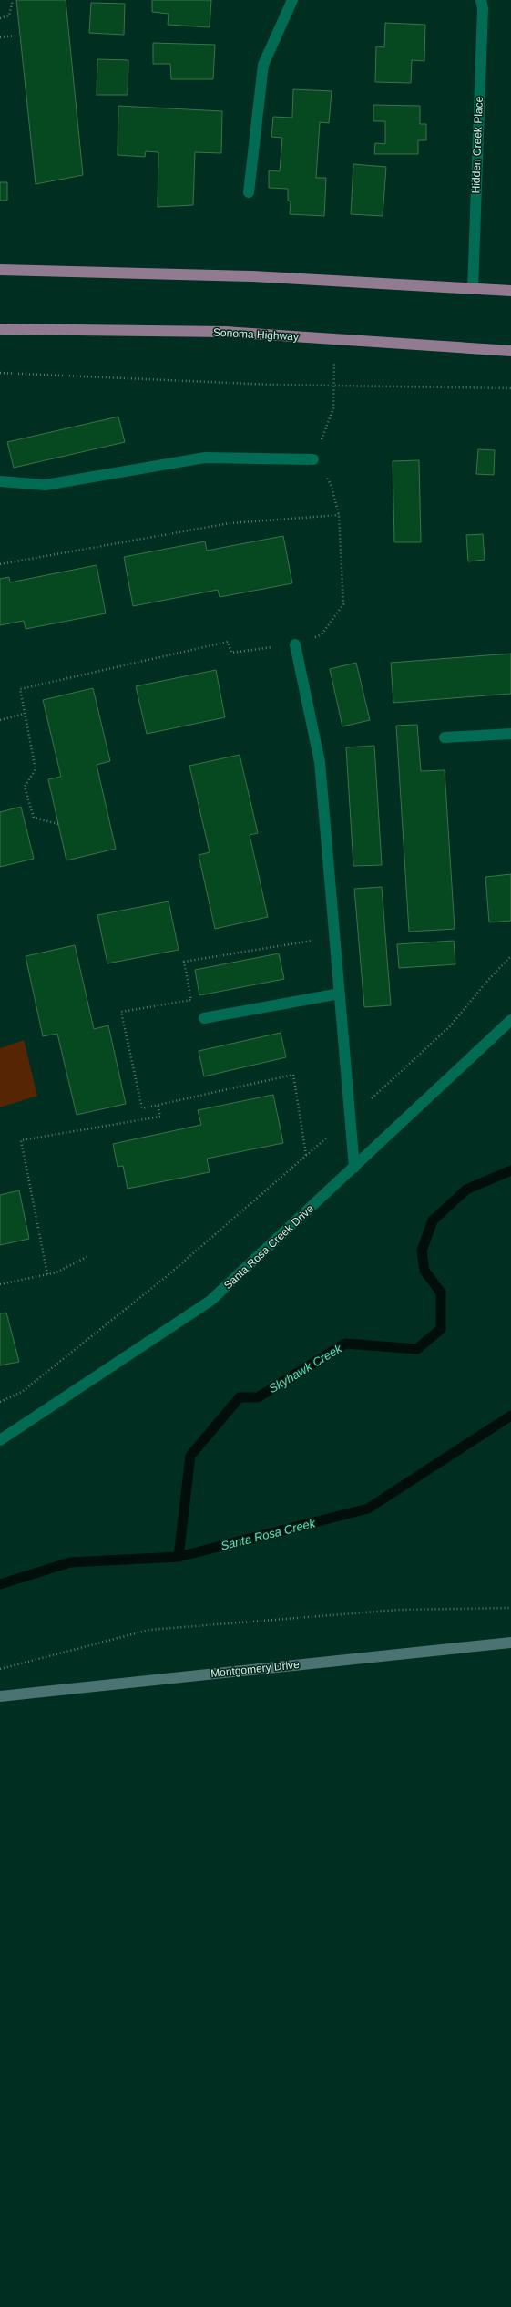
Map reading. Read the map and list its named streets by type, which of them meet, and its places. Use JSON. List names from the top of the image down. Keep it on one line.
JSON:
{"streets":{"main road":["Sonoma Highway"],"street":["Hidden Creek Place","Santa Rosa Creek Drive","Montgomery Drive"]},"water":["Skyhawk Creek","Santa Rosa Creek"]}
